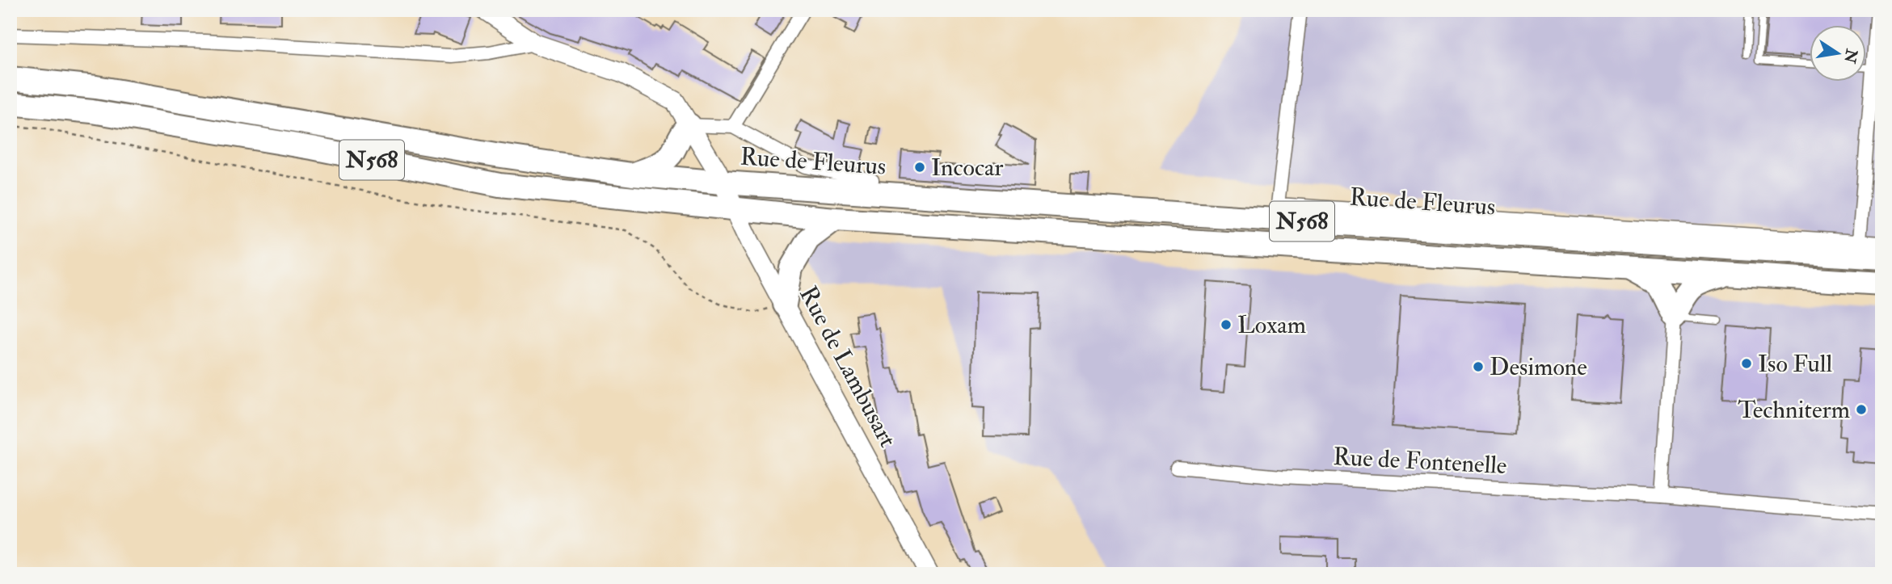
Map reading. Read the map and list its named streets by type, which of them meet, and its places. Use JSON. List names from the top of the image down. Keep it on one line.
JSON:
{"streets":{"highway":["N568","Rue de Fleurus"],"main road":["Rue de Lambusart"],"street":["Rue de Fontenelle"]},"crossings":[["N568","Rue de Fleurus"],["N568","Rue de Lambusart"],["Rue de Fleurus","Rue de Lambusart"]],"places":["Incocar","Loxam","Iso Full","Desimone","Techniterm"],"north":"right"}
